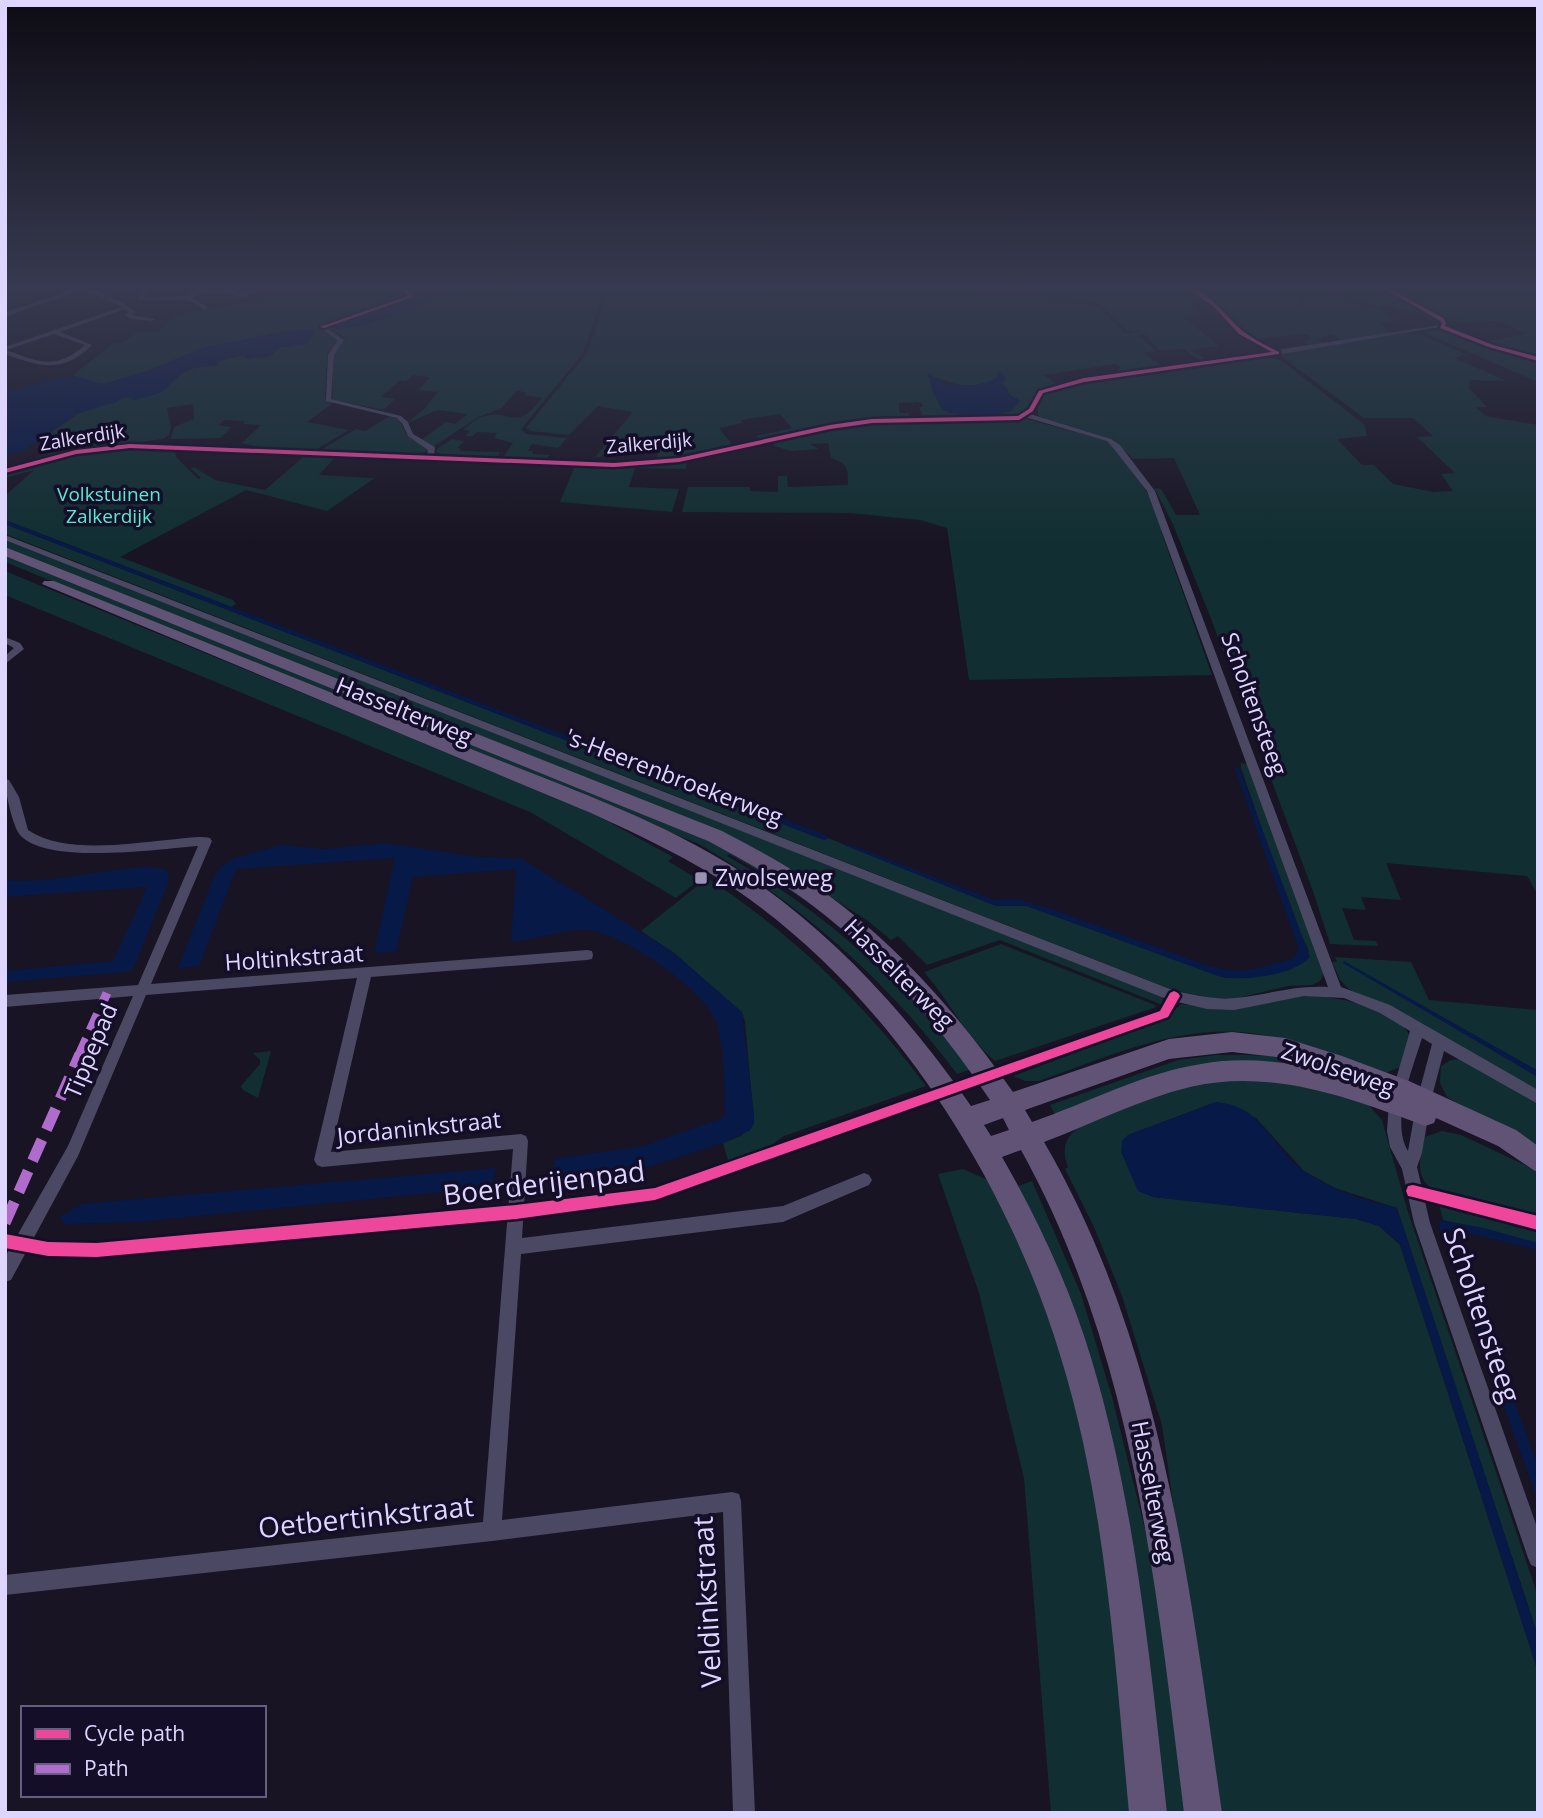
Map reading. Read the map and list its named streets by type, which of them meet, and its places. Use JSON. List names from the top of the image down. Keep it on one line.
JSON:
{"streets":{"main road":["Hasselterweg","Zwolseweg"],"street":["Zalkerdijk","Scholtensteeg","'s-Heerenbroekerweg","Holtinkstraat","Tippepad","Jordaninkstraat","Oetbertinkstraat","Veldinkstraat"],"cycle path":["Boerderijenpad"]},"crossings":[["Zalkerdijk","Scholtensteeg"],["Scholtensteeg","'s-Heerenbroekerweg"],["Scholtensteeg","Zwolseweg"],["Hasselterweg","Zwolseweg"],["Holtinkstraat","Tippepad"],["Holtinkstraat","Jordaninkstraat"],["Jordaninkstraat","Oetbertinkstraat"],["Oetbertinkstraat","Veldinkstraat"]],"parks":["Volkstuinen Zalkerdijk"],"places":{"transit":["Zwolseweg"]},"legend":["Cycle path","Path"]}
